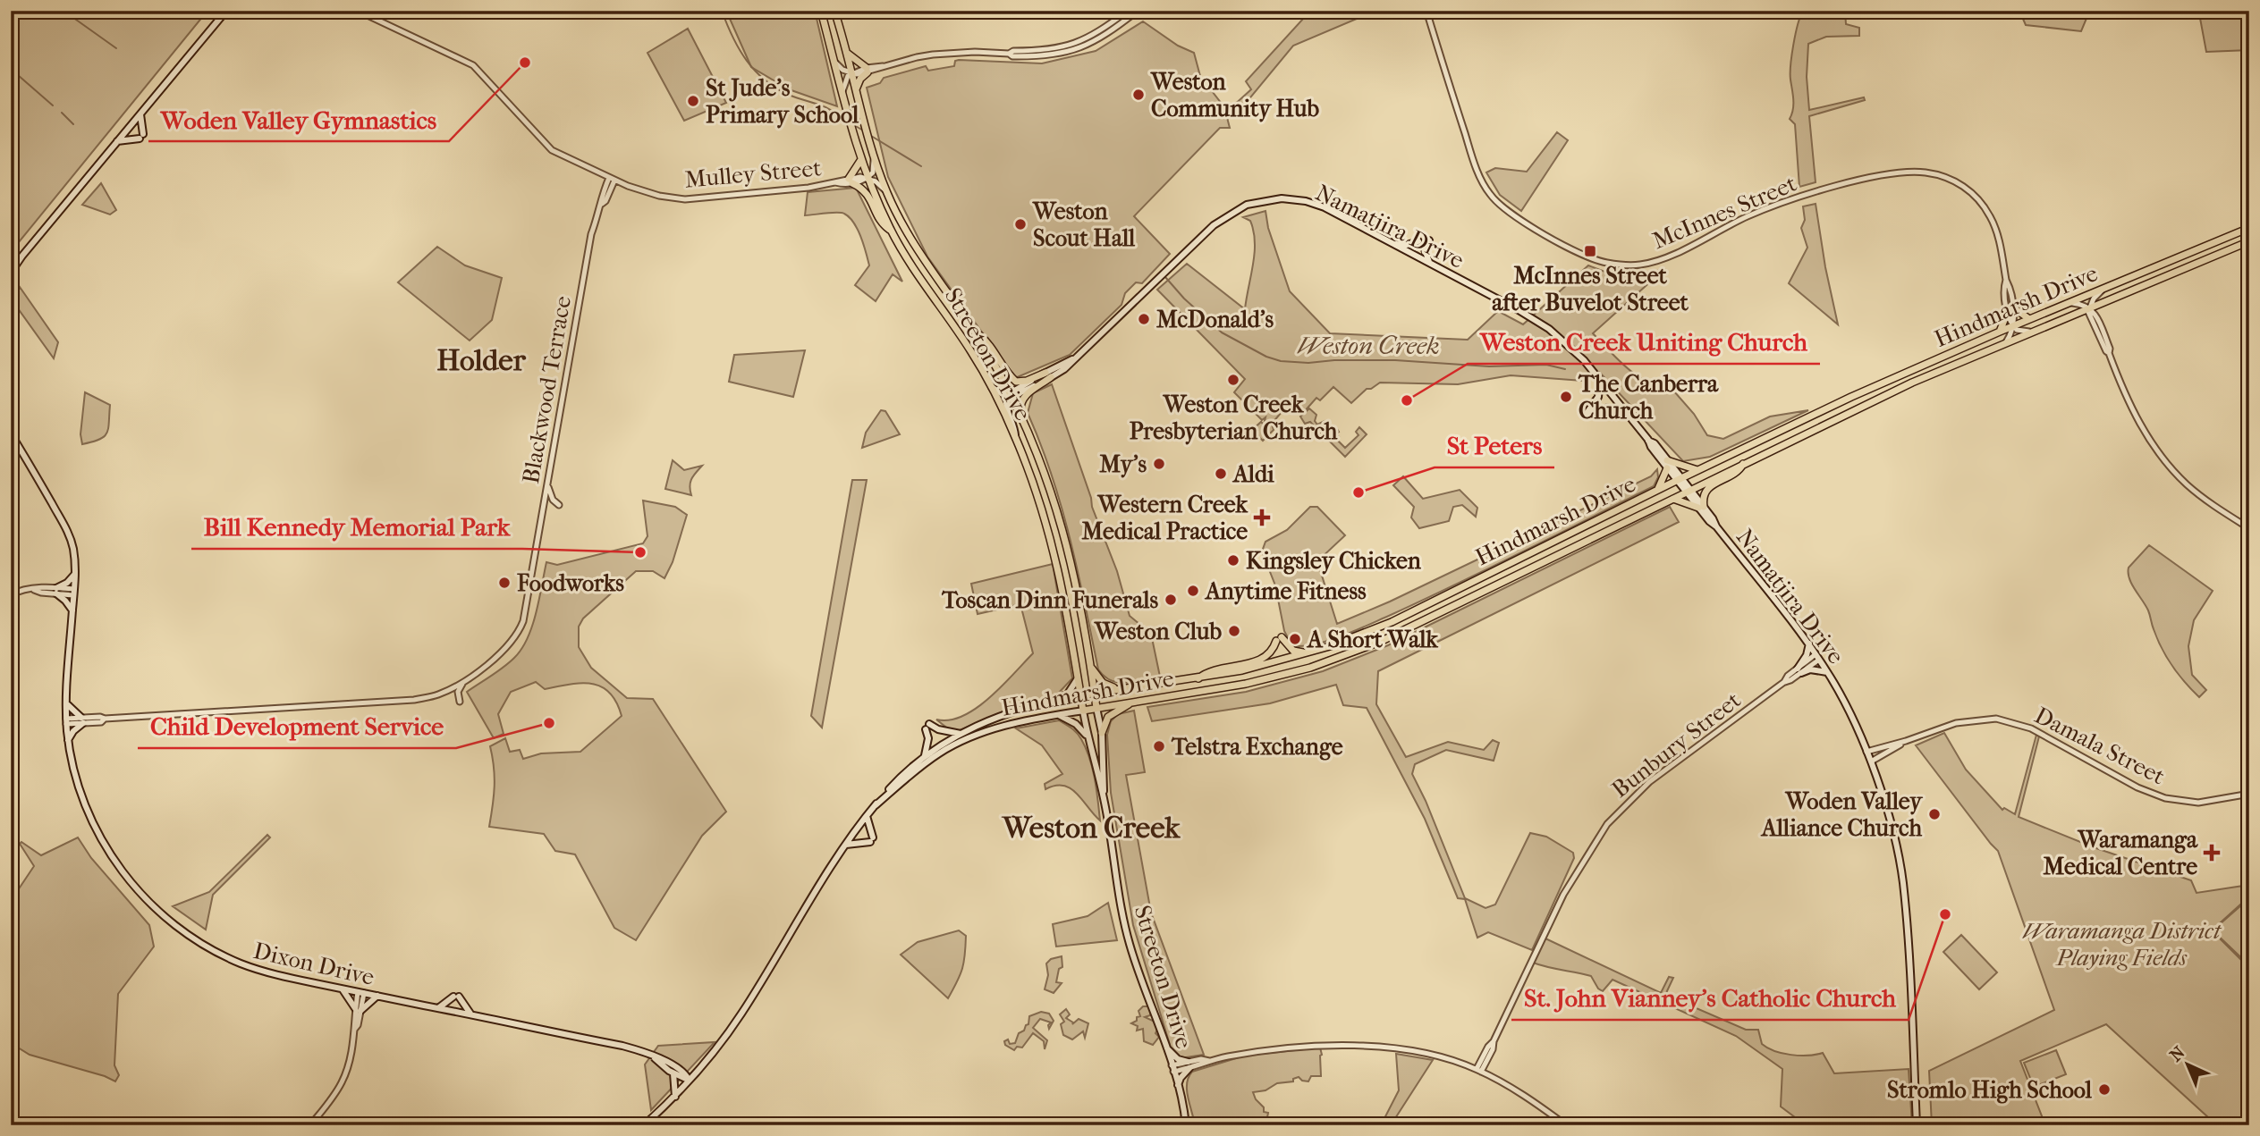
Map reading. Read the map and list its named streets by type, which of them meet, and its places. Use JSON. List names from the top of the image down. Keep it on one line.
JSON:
{"streets":{"main road":["Namatjira Drive","Hindmarsh Drive","Streeton Drive","Dixon Drive"],"street":["Mulley Street","McInnes Street","Blackwood Terrace","Bunbury Street","Damala Street"]},"crossings":[["Mulley Street","Streeton Drive"],["Mulley Street","Blackwood Terrace"],["McInnes Street","Hindmarsh Drive"],["Namatjira Drive","Hindmarsh Drive"],["Namatjira Drive","Streeton Drive"],["Namatjira Drive","Bunbury Street"],["Namatjira Drive","Damala Street"],["Hindmarsh Drive","Streeton Drive"],["Hindmarsh Drive","Dixon Drive"],["Blackwood Terrace","Dixon Drive"]],"districts":["Holder","Weston Creek"],"water":["Weston Creek"],"parks":["Waramanga District Playing Fields"],"places":{"other":["Woden Valley Gymnastics","Weston Community Hub","St Jude's Primary School","Weston Scout Hall","McDonald's","Weston Creek Presbyterian Church","The Canberra Church","Weston Creek Uniting Church","My's","Aldi","St Peters","Bill Kennedy Memorial Park","Kingsley Chicken","Foodworks","Anytime Fitness","Toscan Dinn Funerals","Weston Club","A Short Walk","Child Development Service","Telstra Exchange","Woden Valley Alliance Church","St. John Vianney's Catholic Church","Stromlo High School"],"transit":["McInnes Street after Buvelot Street"],"health":["Western Creek Medical Practice","Waramanga Medical Centre"]},"north":"top left"}
